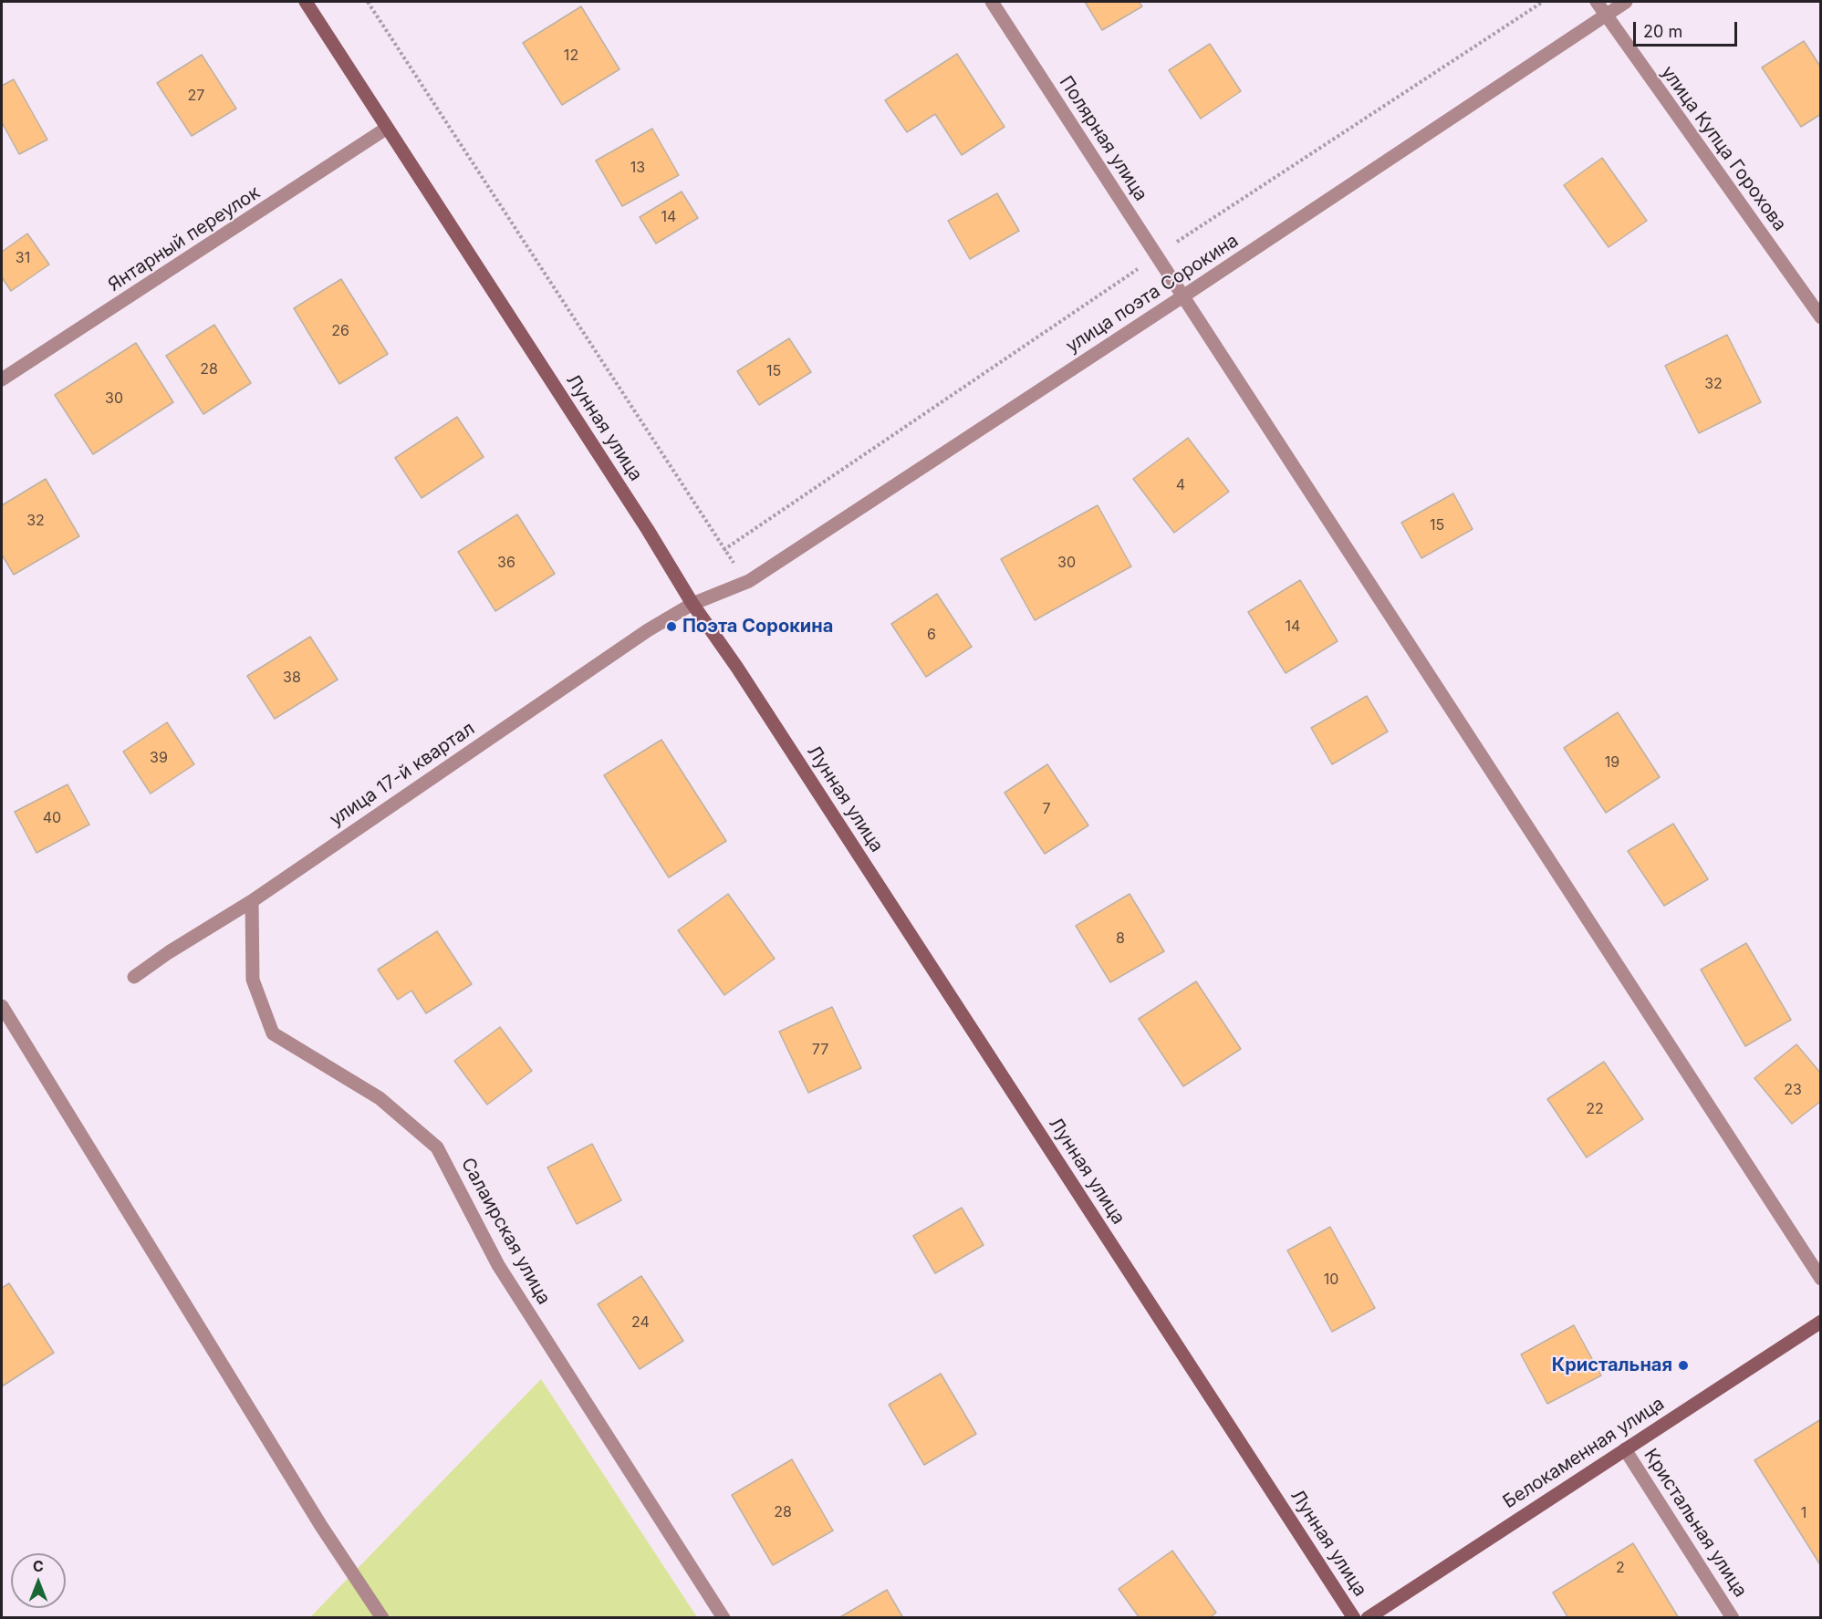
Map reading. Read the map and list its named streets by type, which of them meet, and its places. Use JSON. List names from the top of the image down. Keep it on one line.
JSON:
{"streets":{"street":["Полярная улица","улица Купца Горохова","Янтарный переулок","улица поэта Сорокина","Лунная улица","улица 17-й квартал","Салаирская улица","Белокаменная улица","Кристальная улица"]},"crossings":[["Полярная улица","улица поэта Сорокина"],["улица Купца Горохова","улица поэта Сорокина"],["Янтарный переулок","Лунная улица"],["улица поэта Сорокина","Лунная улица"],["улица поэта Сорокина","улица 17-й квартал"],["Лунная улица","улица 17-й квартал"],["улица 17-й квартал","Салаирская улица"],["Белокаменная улица","Кристальная улица"]],"places":["Поэта Сорокина","Кристальная"],"house_numbers":["12","27","13","14","31","26","28","15","32","30","4","32","15","36","30","14","6","38","39","19","7","40","8","77","23","22","10","24","28","1","2"],"scale_bar":"20 m","north":"top"}
